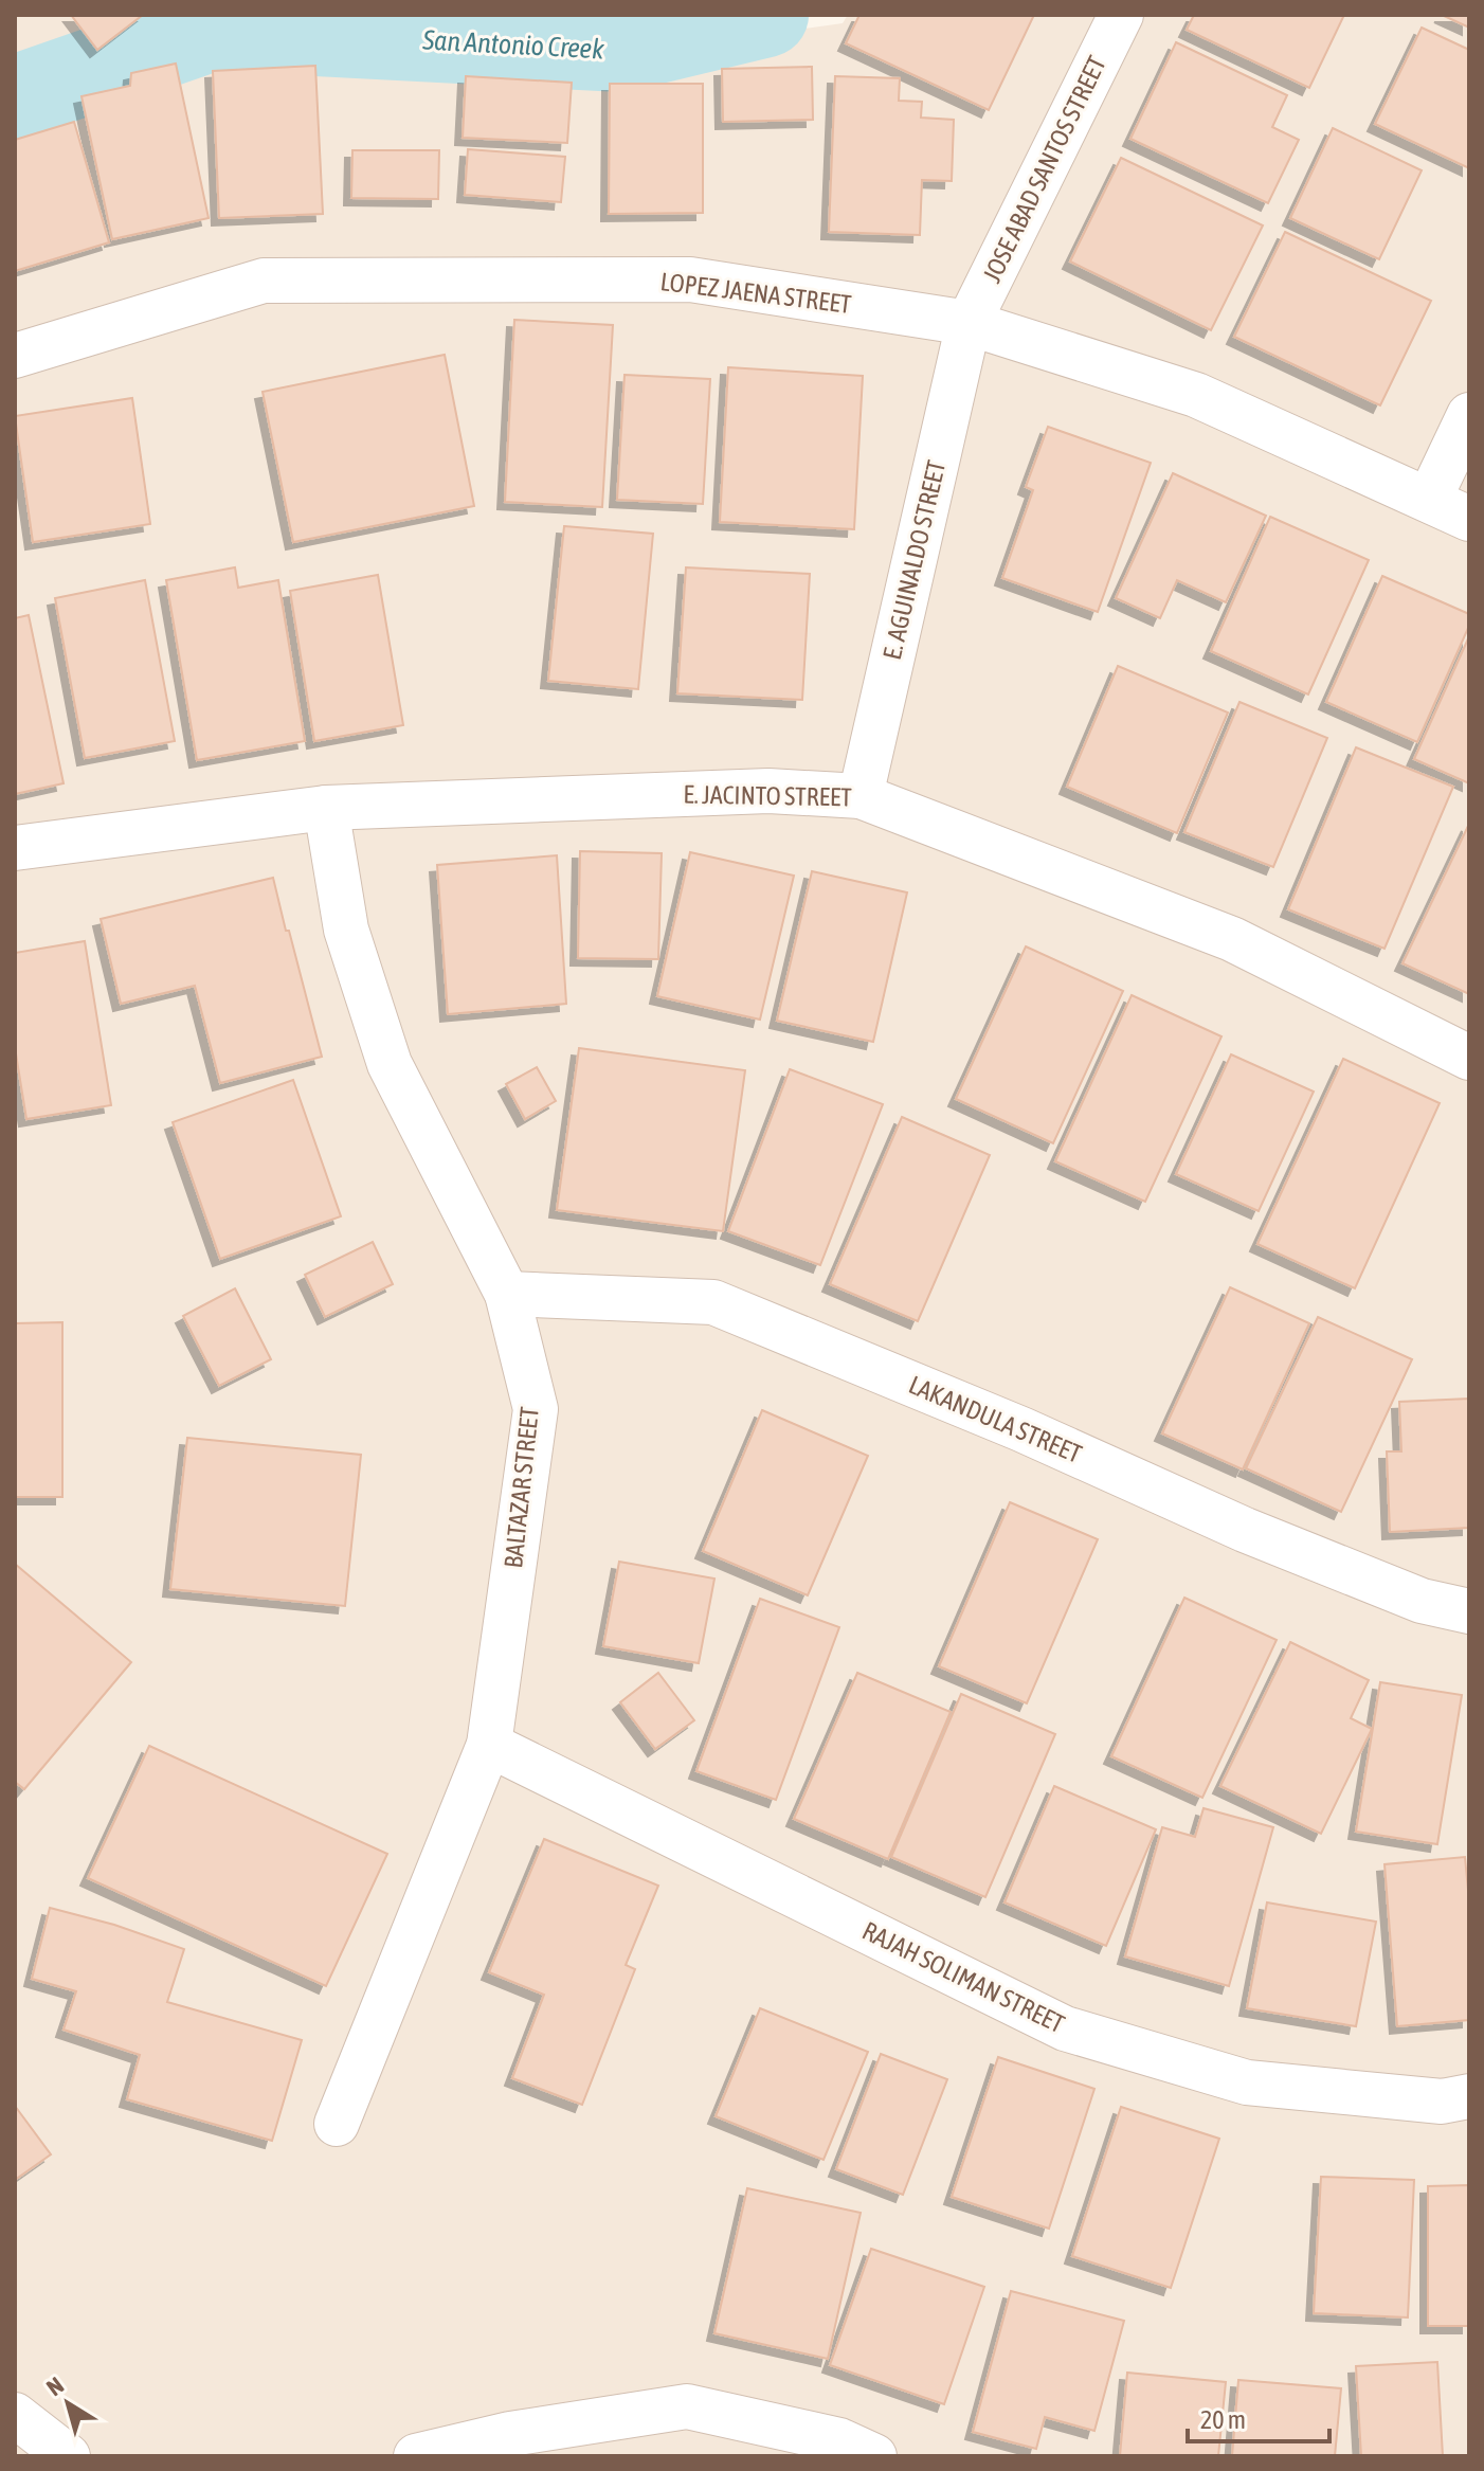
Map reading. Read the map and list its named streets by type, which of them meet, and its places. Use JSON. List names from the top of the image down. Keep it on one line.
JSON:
{"streets":{"street":["JOSE ABAD SANTOS STREET","LOPEZ JAENA STREET","E. AGUINALDO STREET","E. JACINTO STREET","LAKANDULA STREET","BALTAZAR STREET","RAJAH SOLIMAN STREET"]},"crossings":[["JOSE ABAD SANTOS STREET","LOPEZ JAENA STREET"],["JOSE ABAD SANTOS STREET","E. AGUINALDO STREET"],["LOPEZ JAENA STREET","E. AGUINALDO STREET"],["E. AGUINALDO STREET","E. JACINTO STREET"],["E. JACINTO STREET","BALTAZAR STREET"],["LAKANDULA STREET","BALTAZAR STREET"],["BALTAZAR STREET","RAJAH SOLIMAN STREET"]],"water":["San Antonio Creek"],"scale_bar":"20 m","north":"top left"}
